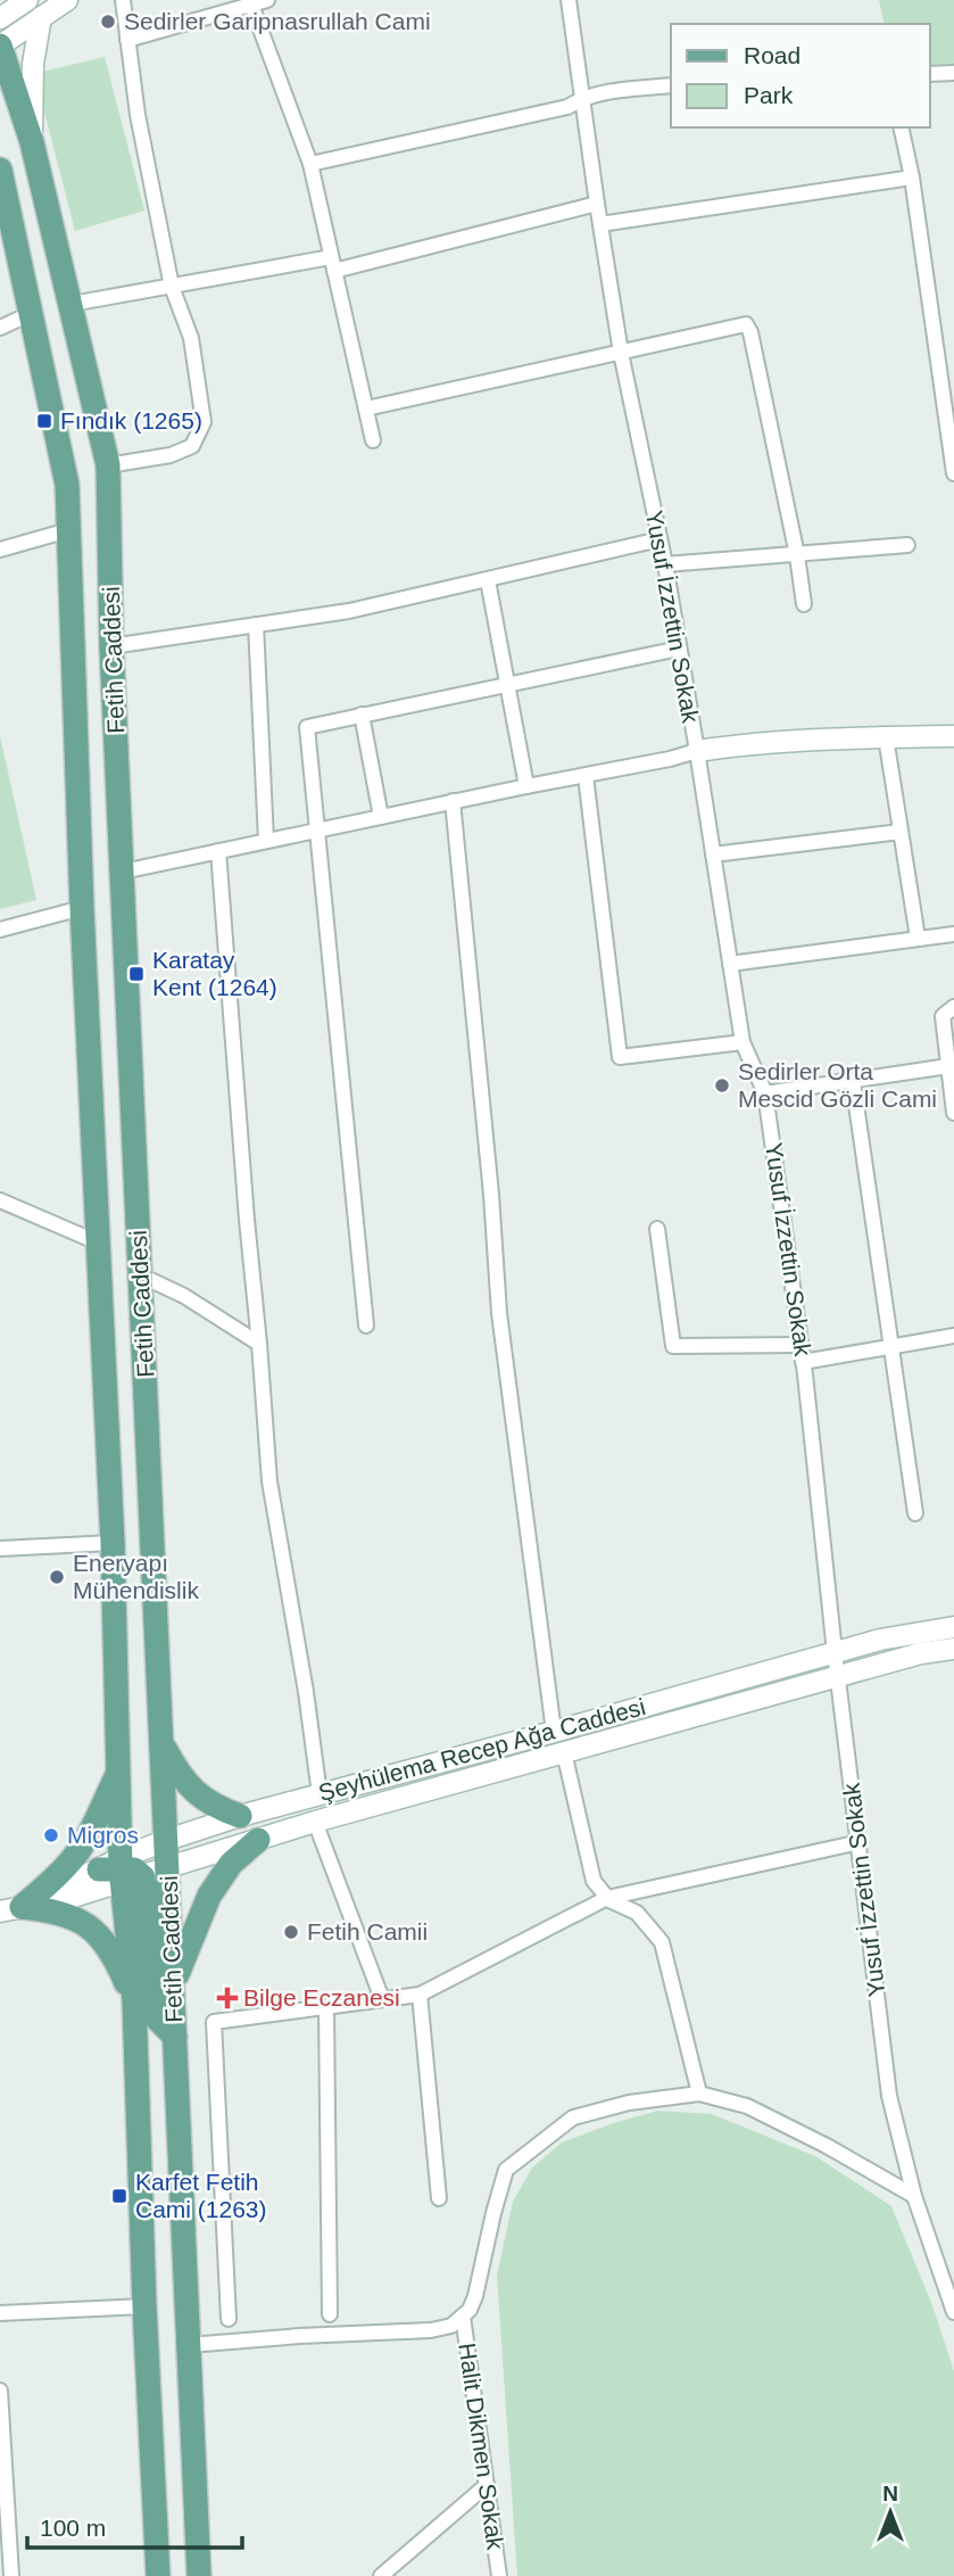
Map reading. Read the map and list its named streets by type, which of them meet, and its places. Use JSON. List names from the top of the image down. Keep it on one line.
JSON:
{"streets":{"main road":["Fetih Caddesi"],"street":["Yusuf İzzettin Sokak","Şeyhülema Recep Ağa Caddesi","Halit Dikmen Sokak"]},"crossings":[["Yusuf İzzettin Sokak","Şeyhülema Recep Ağa Caddesi"],["Fetih Caddesi","Şeyhülema Recep Ağa Caddesi"]],"places":{"other":["Sedirler Garipnasrullah Cami","Sedirler Orta Mescid Gözli Cami","Eneryapı Mühendislik","Migros","Fetih Camii"],"transit":["Fındık (1265)","Karatay Kent (1264)","Karfet Fetih Cami (1263)"],"health":["Bilge Eczanesi"]},"legend":["Road","Park"],"scale_bar":"100 m","north":"top"}
